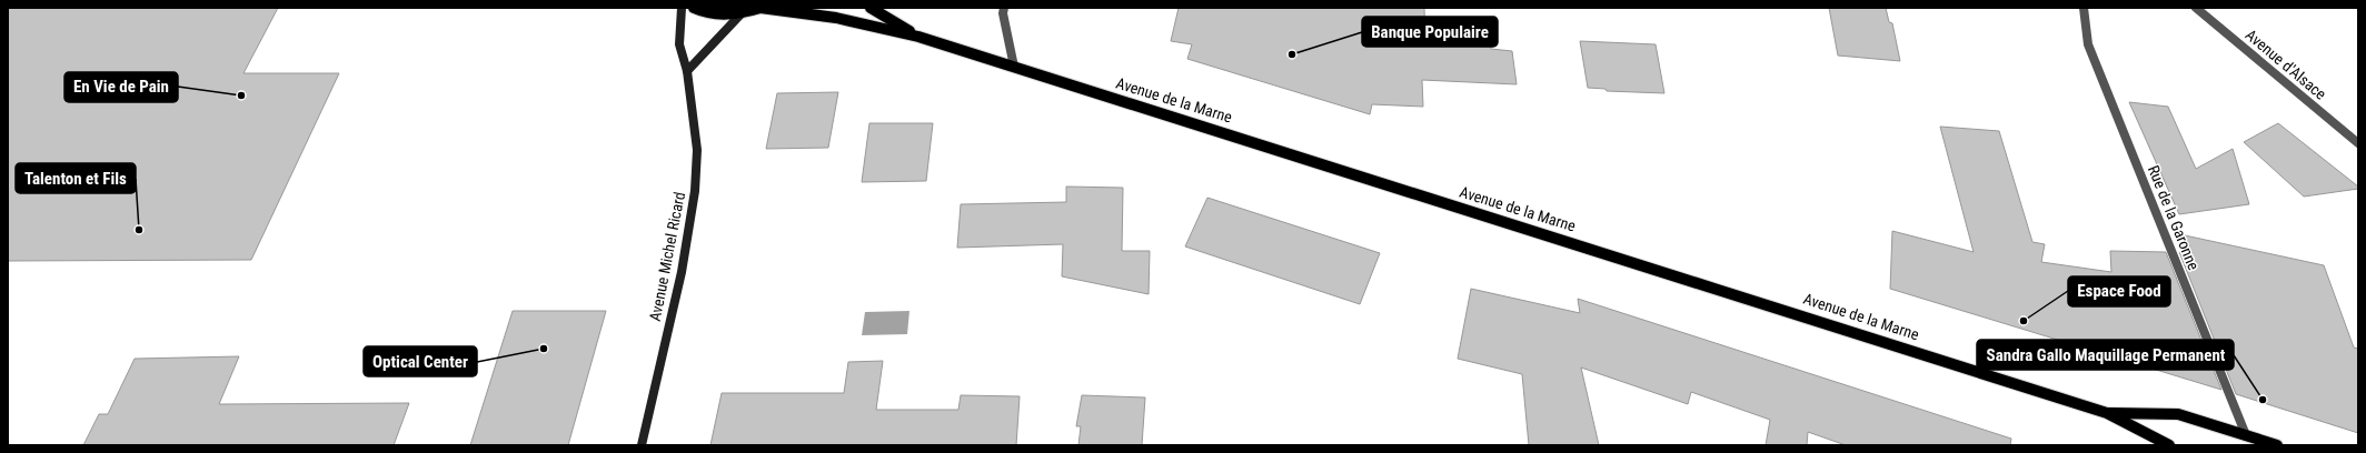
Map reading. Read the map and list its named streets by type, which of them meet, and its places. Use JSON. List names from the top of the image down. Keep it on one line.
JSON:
{"streets":{"main road":["Avenue de la Marne"],"street":["Avenue d'Alsace","Rue de la Garonne","Avenue Michel Ricard"]},"crossings":[["Avenue de la Marne","Rue de la Garonne"]],"places":["Banque Populaire","En Vie de Pain","Talenton et Fils","Espace Food","Optical Center","Sandra Gallo Maquillage Permanent"]}
